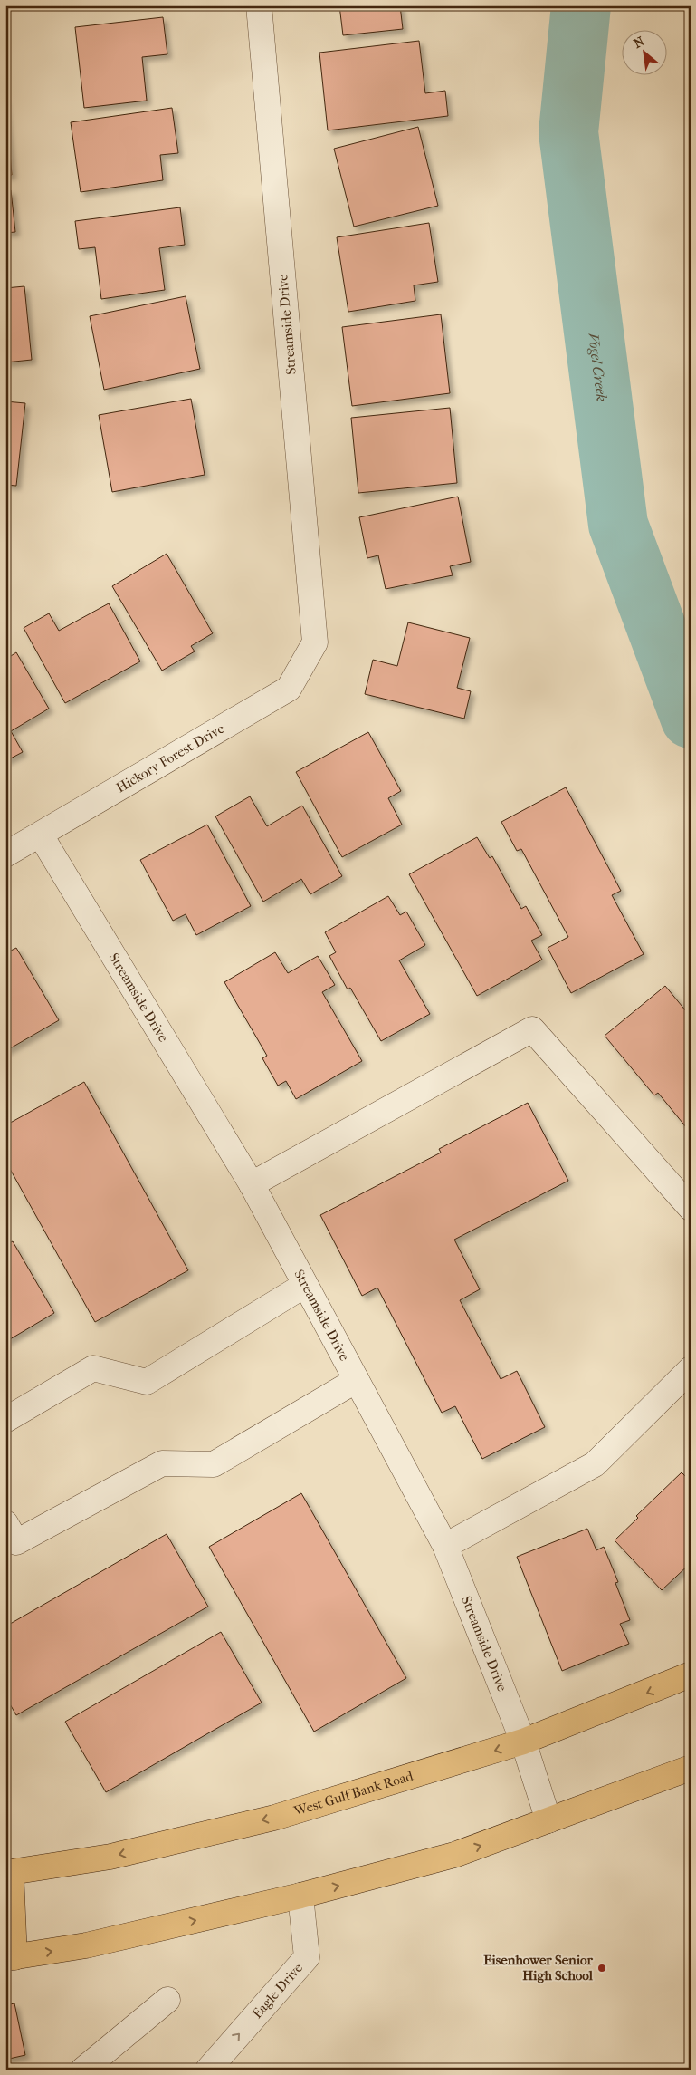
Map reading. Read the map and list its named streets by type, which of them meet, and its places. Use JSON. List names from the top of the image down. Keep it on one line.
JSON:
{"streets":{"main road":["West Gulf Bank Road"],"street":["Streamside Drive","Hickory Forest Drive","Eagle Drive"]},"crossings":[["Streamside Drive","Hickory Forest Drive"],["Streamside Drive","West Gulf Bank Road"]],"one_way":["Eagle Drive"],"water":["Vogel Creek"],"places":["Eisenhower Senior High School"],"north":"top left"}
